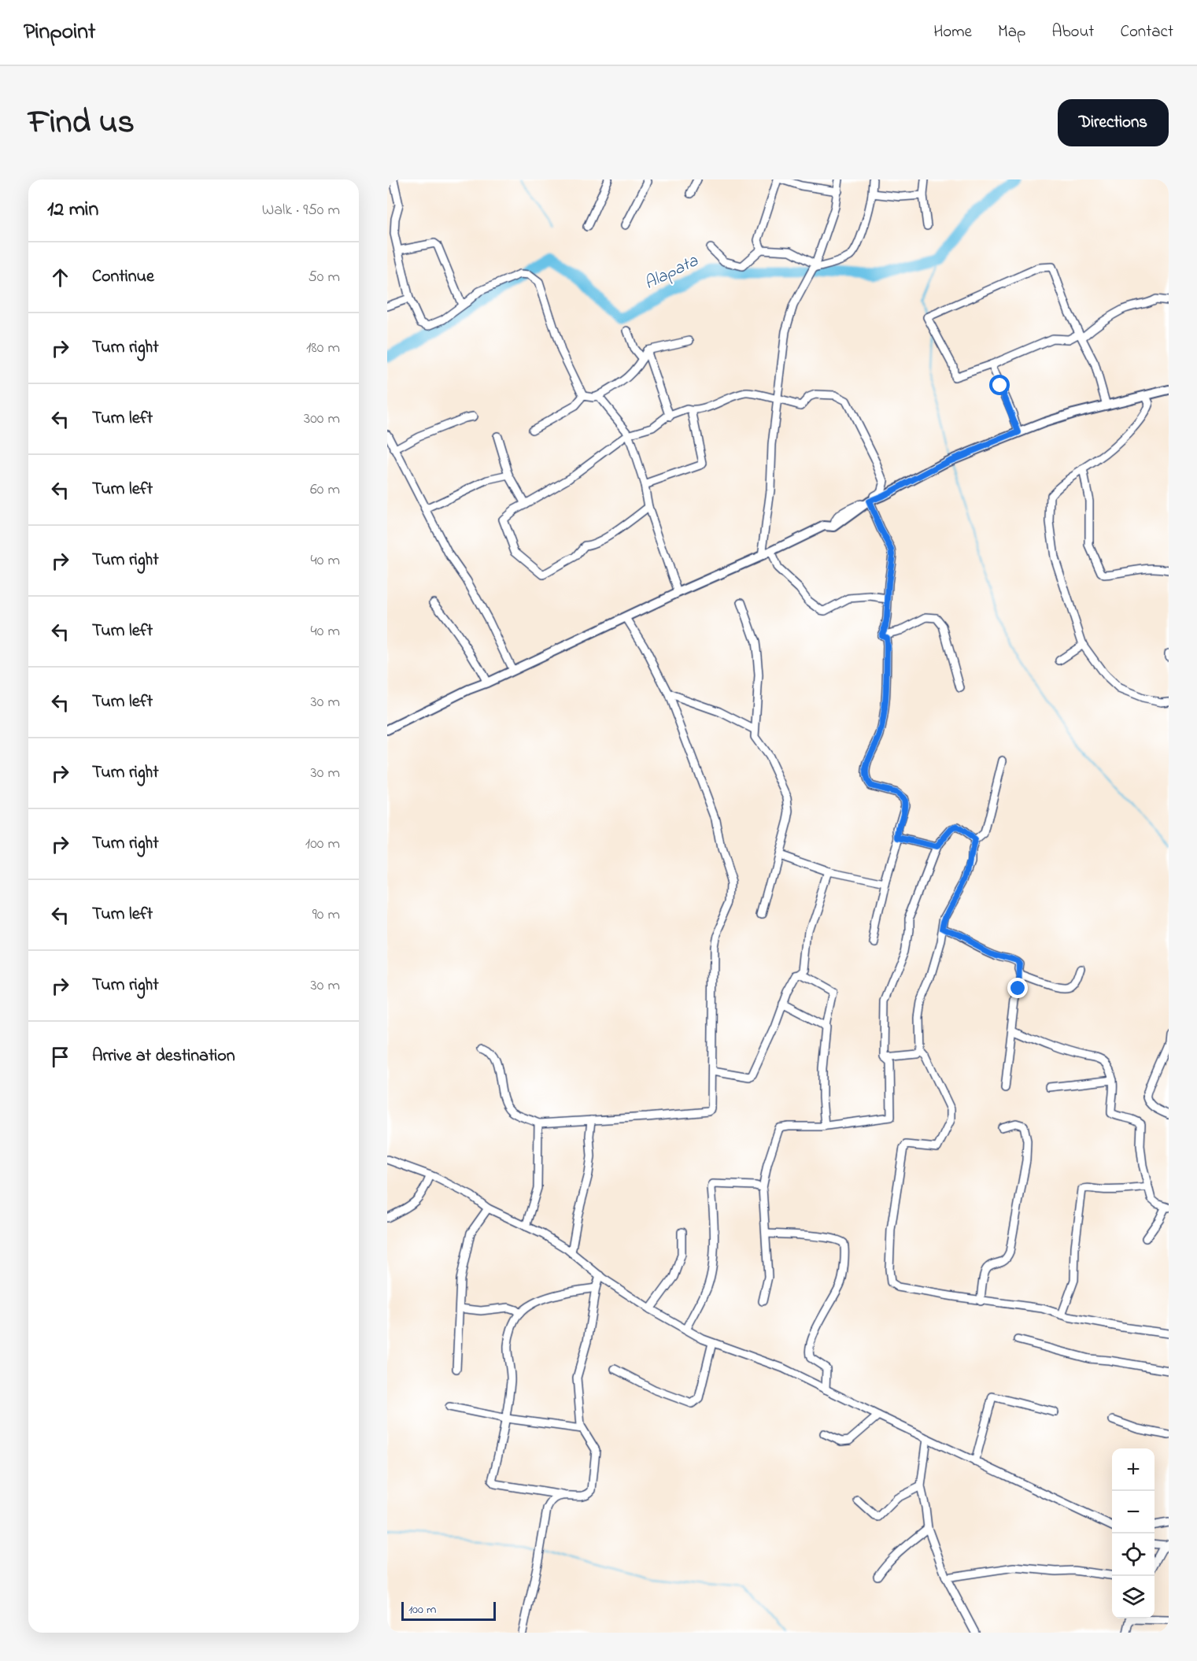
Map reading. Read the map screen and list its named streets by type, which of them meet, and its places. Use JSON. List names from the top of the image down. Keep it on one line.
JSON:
{"water":["Alapata"],"scale_bar":"100 m","page":{"header":"Pinpoint","nav":["Home","Map","About","Contact"],"title":"Find us","buttons":"Directions","heading":["12 min","Walk · 950 m"],"list":[["Continue","50 m"],["Turn right","180 m"],["Turn left","300 m"],["Turn left","60 m"],["Turn right","40 m"],["Turn left","40 m"],["Turn left","30 m"],["Turn right","30 m"],["Turn right","100 m"],["Turn left","90 m"],["Turn right","30 m"],"Arrive at destination"],"map_buttons":["+","−"],"scale":"100 m"}}
